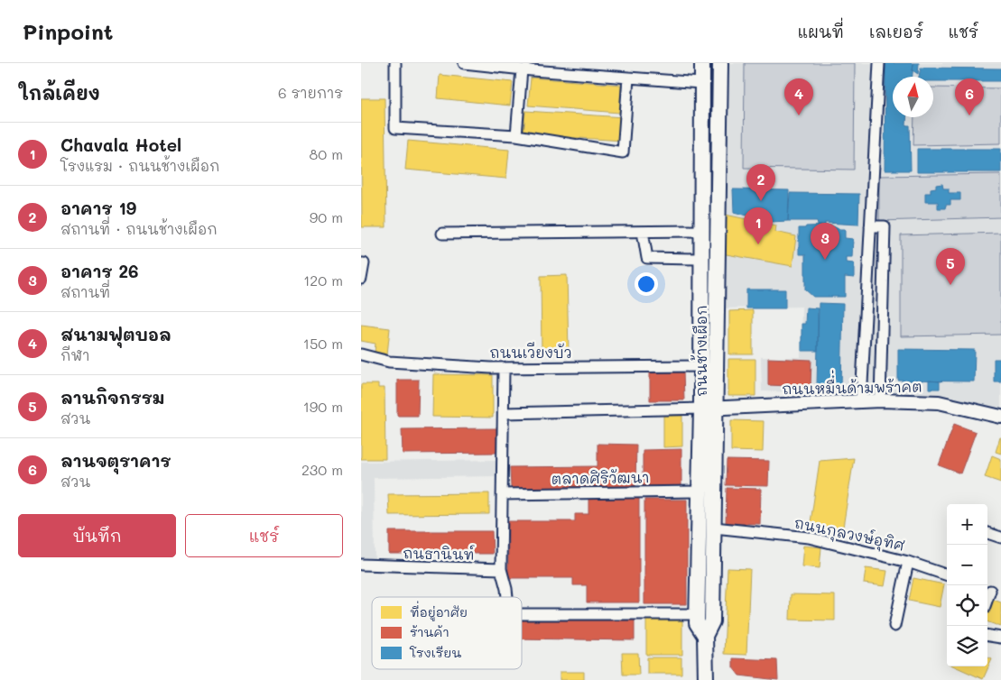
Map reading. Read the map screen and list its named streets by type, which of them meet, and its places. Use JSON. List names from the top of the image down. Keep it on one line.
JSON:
{"streets":{"main road":["ถนนช้างเผือก"],"street":["ถนนเวียงบัว","ถนนหมื่่นด้ามพร้าคต","ตลาดศิริวัฒนา","ถนนกุลวงษ์อุทิศ","ถนธานินท์"]},"crossings":[["ถนนช้างเผือก","ถนนเวียงบัว"],["ถนนช้างเผือก","ถนนหมื่่นด้ามพร้าคต"],["ถนนช้างเผือก","ตลาดศิริวัฒนา"],["ถนนช้างเผือก","ถนนกุลวงษ์อุทิศ"]],"legend":["ที่อยู่อาศัย","ร้านค้า","โรงเรียน"],"north":"top","page":{"header":"Pinpoint","nav":["แผนที่","เลเยอร์","แชร์"],"heading":["ใกล้เคียง","6 รายการ"],"pins":["4","6","2","1","3","5"],"list":[{"mark":"1","name":"Chavala Hotel","note":"โรงแรม · ถนนช้างเผือก","value":"80 m"},{"mark":"2","name":"อาคาร 19","note":"สถานที่ · ถนนช้างเผือก","value":"90 m"},{"mark":"3","name":"อาคาร 26","note":"สถานที่","value":"120 m"},{"mark":"4","name":"สนามฟุตบอล","note":"กีฬา","value":"150 m"},{"mark":"5","name":"ลานกิจกรรม","note":"สวน","value":"190 m"},{"mark":"6","name":"ลานจตุราคาร","note":"สวน","value":"230 m"}],"buttons":["บันทึก","แชร์"],"map_buttons":["+","−"]}}
